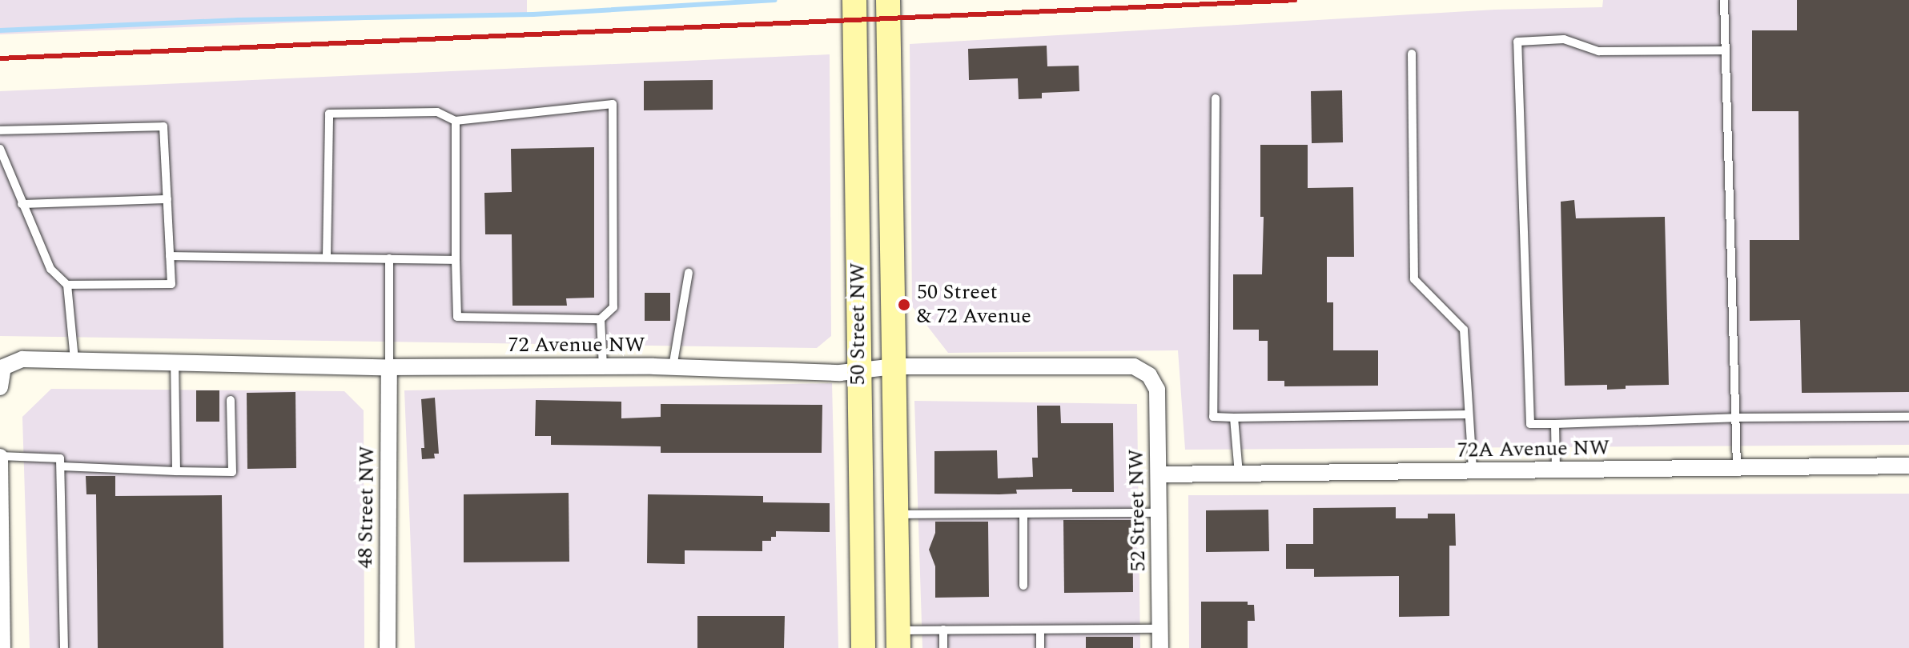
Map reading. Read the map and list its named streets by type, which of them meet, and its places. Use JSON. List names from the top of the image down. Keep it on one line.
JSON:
{"streets":{"main road":["50 Street NW"],"street":["72 Avenue NW","72A Avenue NW","48 Street NW","52 Street NW"]},"crossings":[["50 Street NW","72 Avenue NW"],["72 Avenue NW","48 Street NW"],["72 Avenue NW","52 Street NW"],["72A Avenue NW","52 Street NW"]],"places":["50 Street & 72 Avenue"]}
